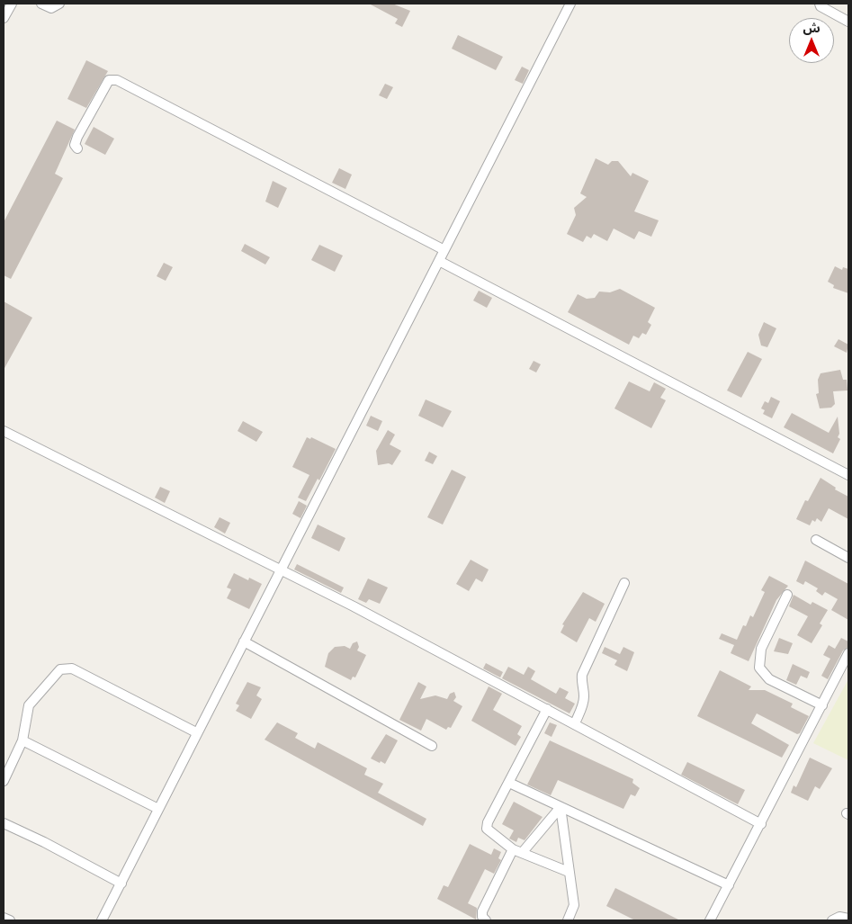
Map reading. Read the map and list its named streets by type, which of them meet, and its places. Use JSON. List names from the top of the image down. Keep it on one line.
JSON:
{"north":"top"}
